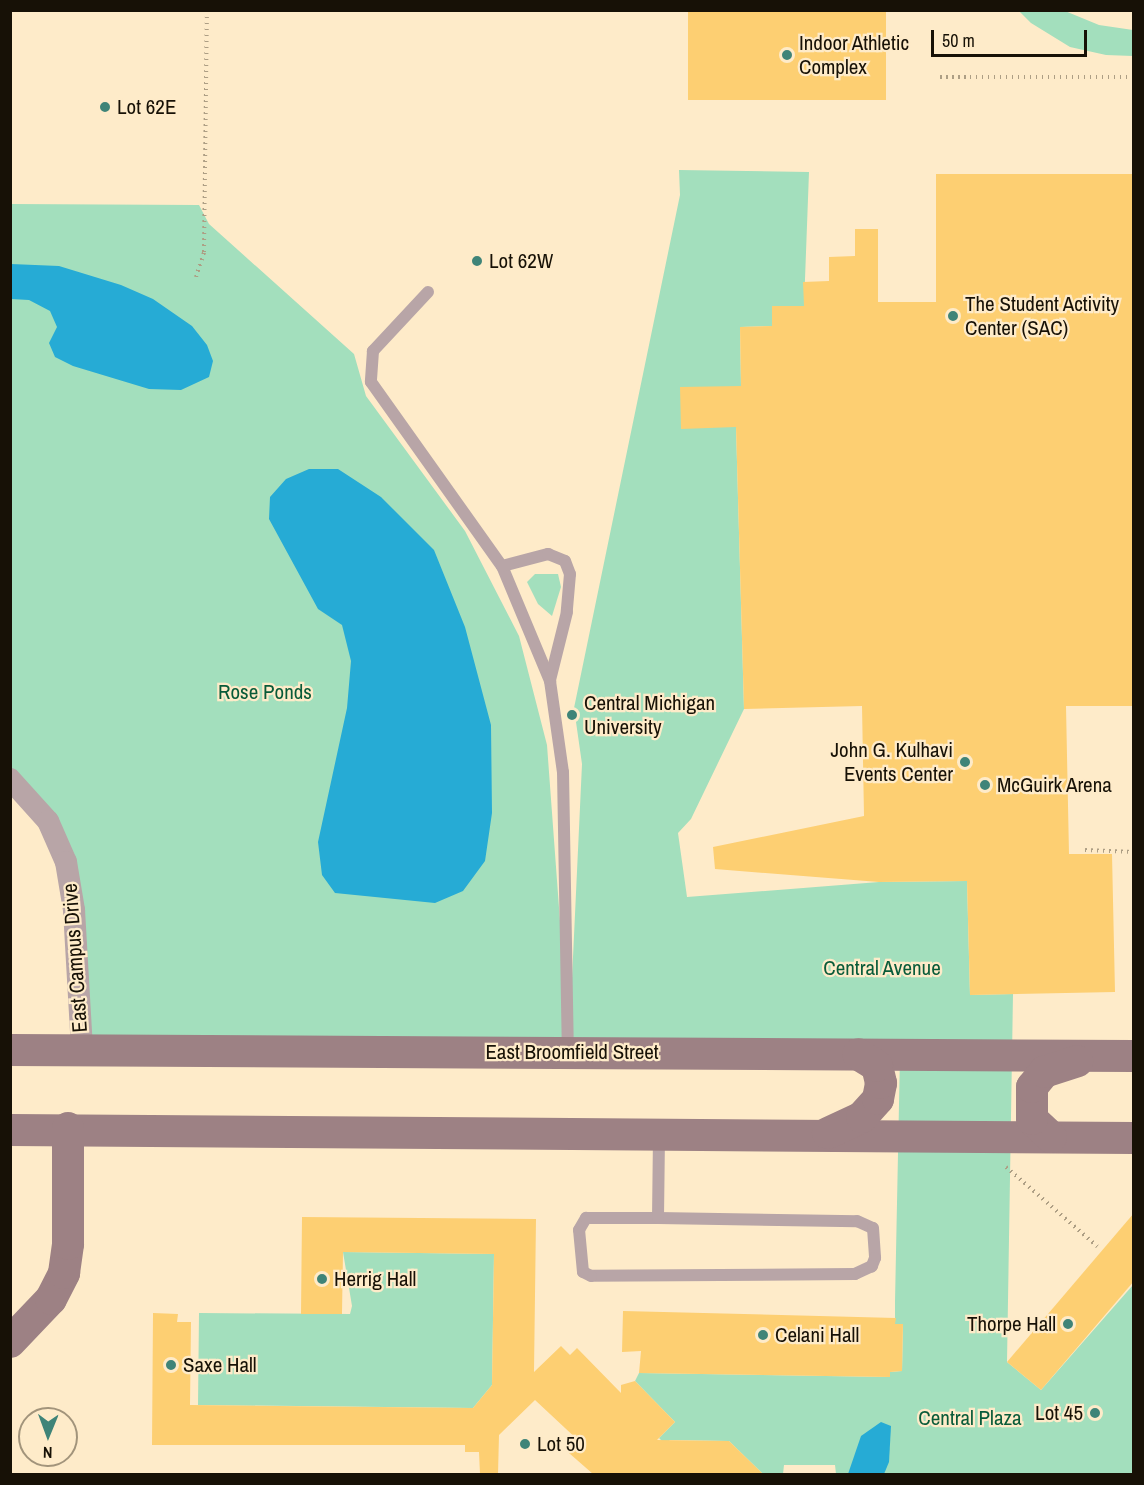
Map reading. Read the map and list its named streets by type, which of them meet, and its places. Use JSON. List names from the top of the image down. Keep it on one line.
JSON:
{"streets":{"main road":["East Broomfield Street"],"street":["East Campus Drive"]},"crossings":[["East Campus Drive","East Broomfield Street"]],"parks":["Rose Ponds","Central Avenue","Central Plaza"],"places":["Indoor Athletic Complex","Lot 62E","Lot 62W","The Student Activity Center (SAC)","Central Michigan University","John G. Kulhavi Events Center","McGuirk Arena","Herrig Hall","Thorpe Hall","Celani Hall","Saxe Hall","Lot 45","Lot 50"],"scale_bar":"50 m","north":"bottom"}
